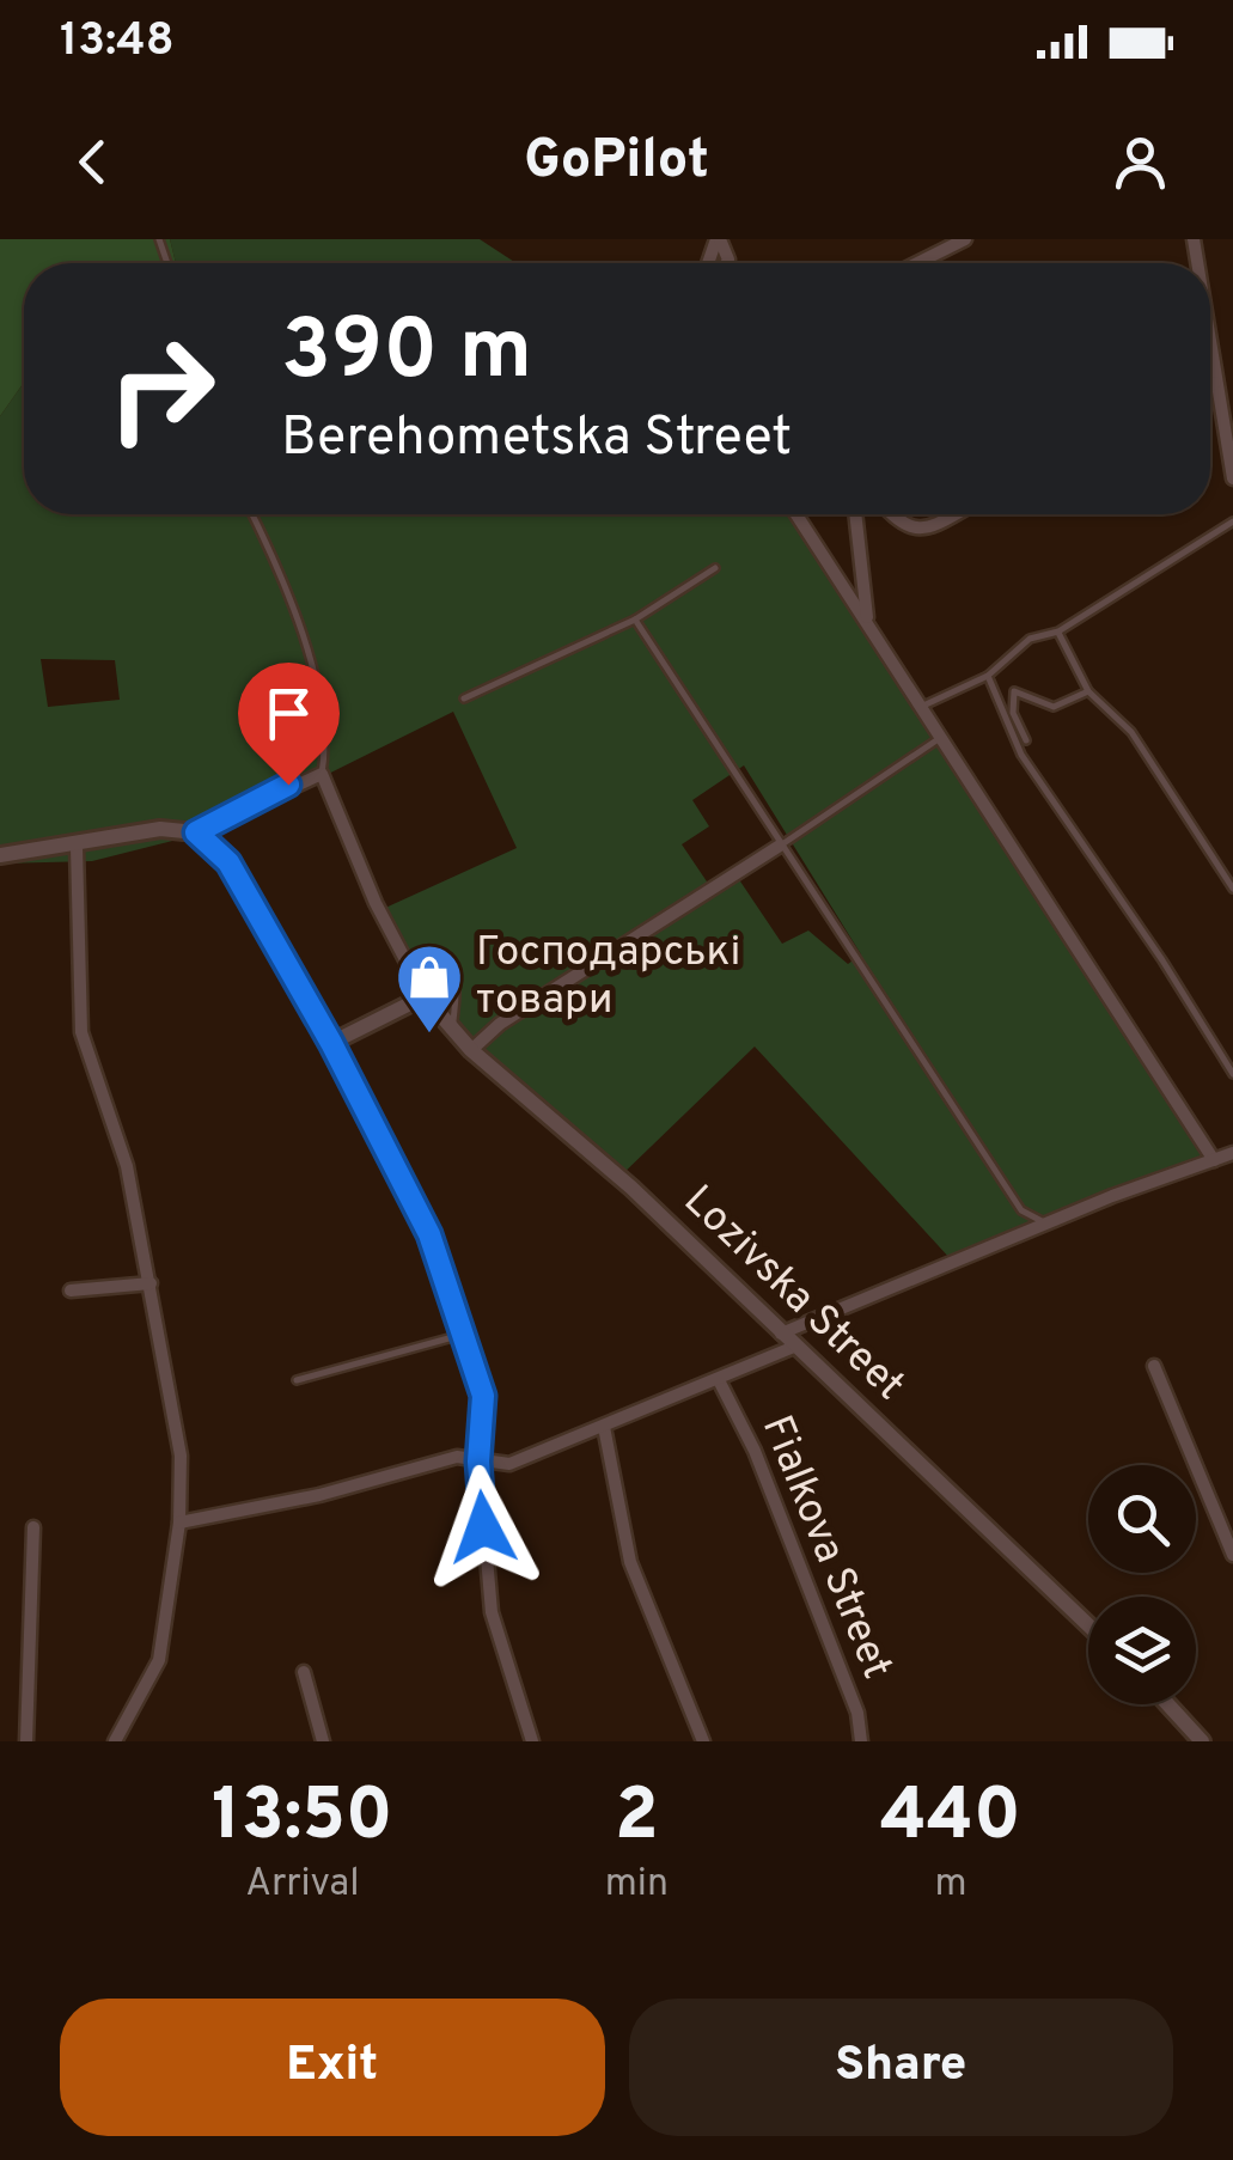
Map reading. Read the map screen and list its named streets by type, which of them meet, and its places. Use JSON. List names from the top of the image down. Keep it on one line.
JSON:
{"streets":{"street":["Lozivska Street","Fialkova Street"]},"places":{"shop":["Господарські товари"]},"page":{"status":"13:48","header":"GoPilot","turn":["390 m","Berehometska Street"],"eta":["13:50","Arrival","2","min","440","m"],"buttons":["Exit","Share"]}}
